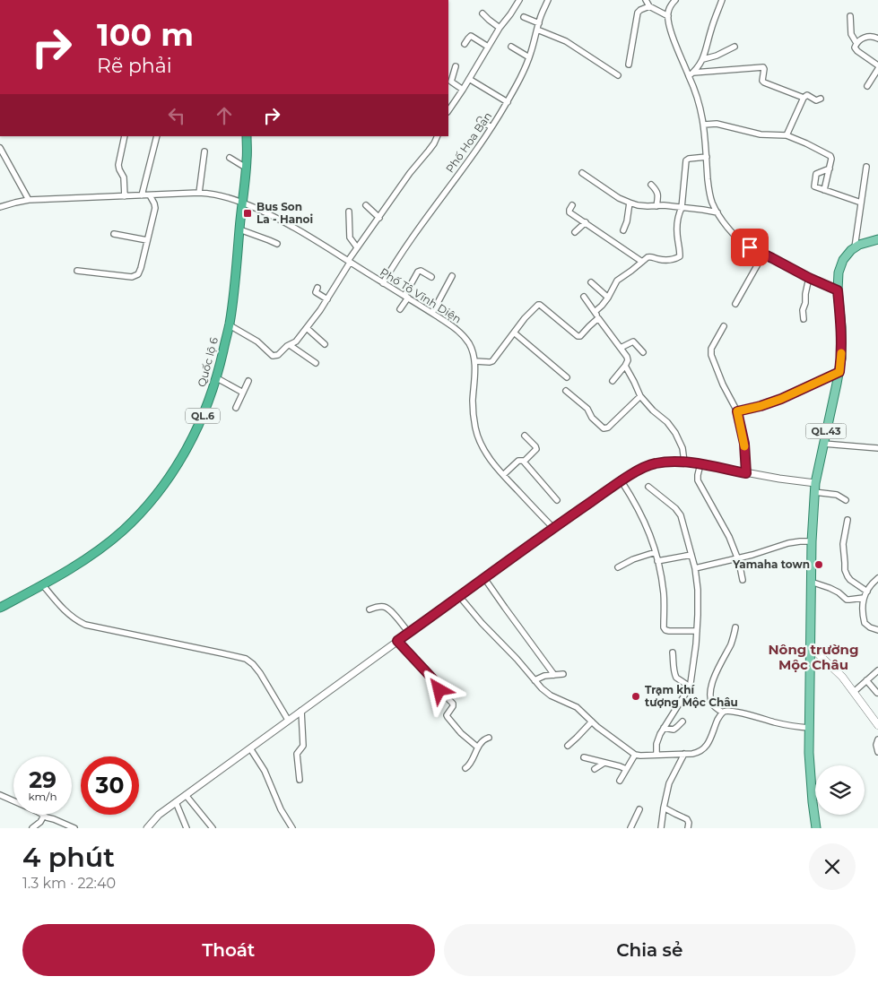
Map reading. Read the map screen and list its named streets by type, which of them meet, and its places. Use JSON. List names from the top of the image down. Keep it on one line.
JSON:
{"streets":{"highway":["Quốc lộ 6","QL.6"],"main road":["QL.43"],"street":["Phố Hoa Ban","Phố Tô Vĩnh Diện"]},"crossings":[["Phố Hoa Ban","Phố Tô Vĩnh Diện"],["Phố Tô Vĩnh Diện","Quốc lộ 6"]],"districts":["Nông trường Mộc Châu"],"places":{"transit":["Bus Son La - Hanoi"],"other":["Yamaha town","Trạm khí tượng Mộc Châu"]},"page":{"turn":["100 m","Rẽ phải"],"speed":"29 km/h","limit":"30","heading":["4 phút","1.3 km · 22:40"],"buttons":["Thoát","Chia sẻ"]}}
